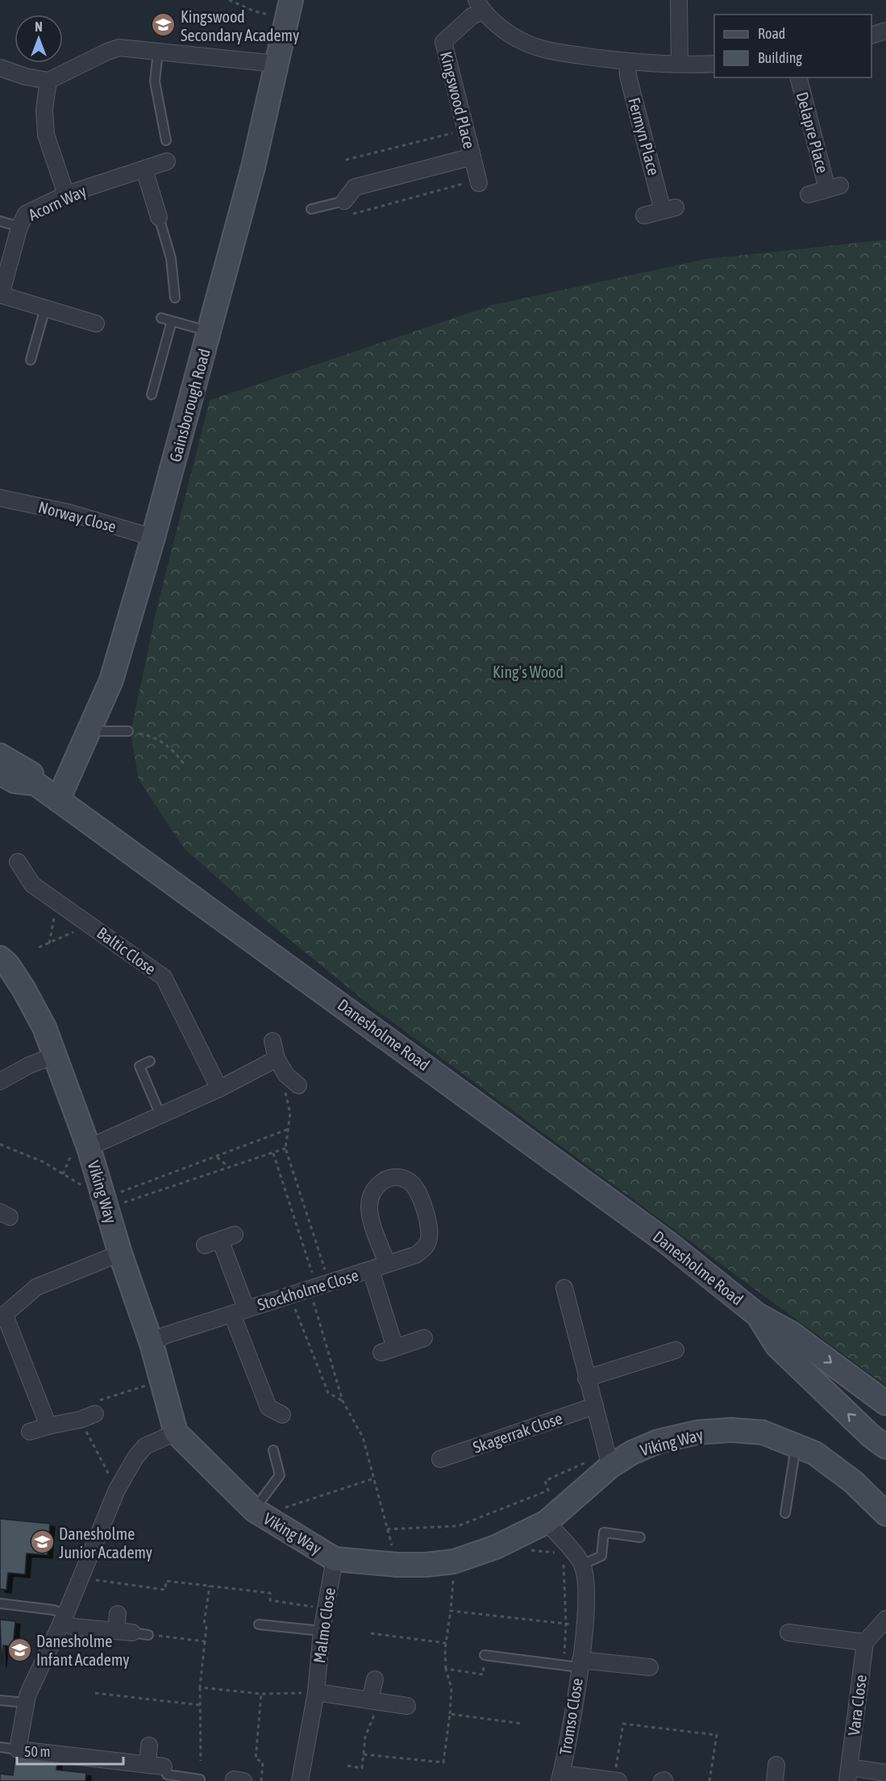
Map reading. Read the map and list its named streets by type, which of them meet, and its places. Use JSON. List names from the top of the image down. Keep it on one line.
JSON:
{"streets":{"street":["Kingswood Place","Delapre Place","Fermyn Place","Acorn Way","Gainsborough Road","Norway Close","Baltic Close","Danesholme Road","Viking Way","Stockholme Close","Skagerrak Close","Malmo Close","Vara Close","Tromso Close"]},"crossings":[["Gainsborough Road","Norway Close"],["Gainsborough Road","Danesholme Road"],["Viking Way","Stockholme Close"],["Viking Way","Malmo Close"]],"parks":["King's Wood"],"places":{"school or university":["Kingswood Secondary Academy","Danesholme Junior Academy","Danesholme Infant Academy"]},"legend":["Road","Building"],"scale_bar":"50 m","north":"top"}
